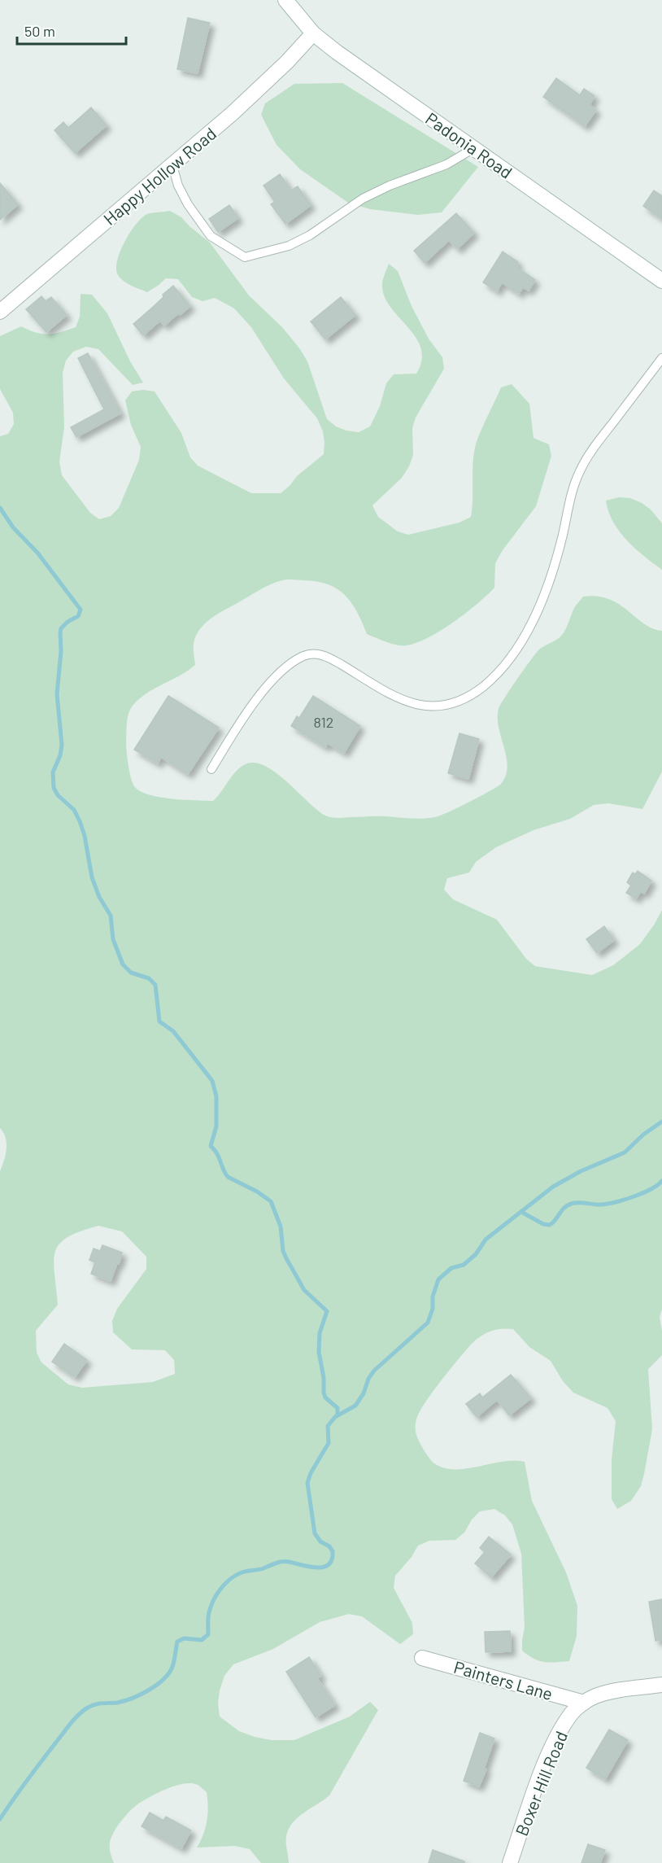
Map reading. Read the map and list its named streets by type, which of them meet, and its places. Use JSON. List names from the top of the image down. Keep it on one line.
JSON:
{"streets":{"street":["Padonia Road","Happy Hollow Road","Painters Lane","Boxer Hill Road"]},"crossings":[["Padonia Road","Happy Hollow Road"],["Painters Lane","Boxer Hill Road"]],"house_numbers":["812"],"scale_bar":"50 m"}
